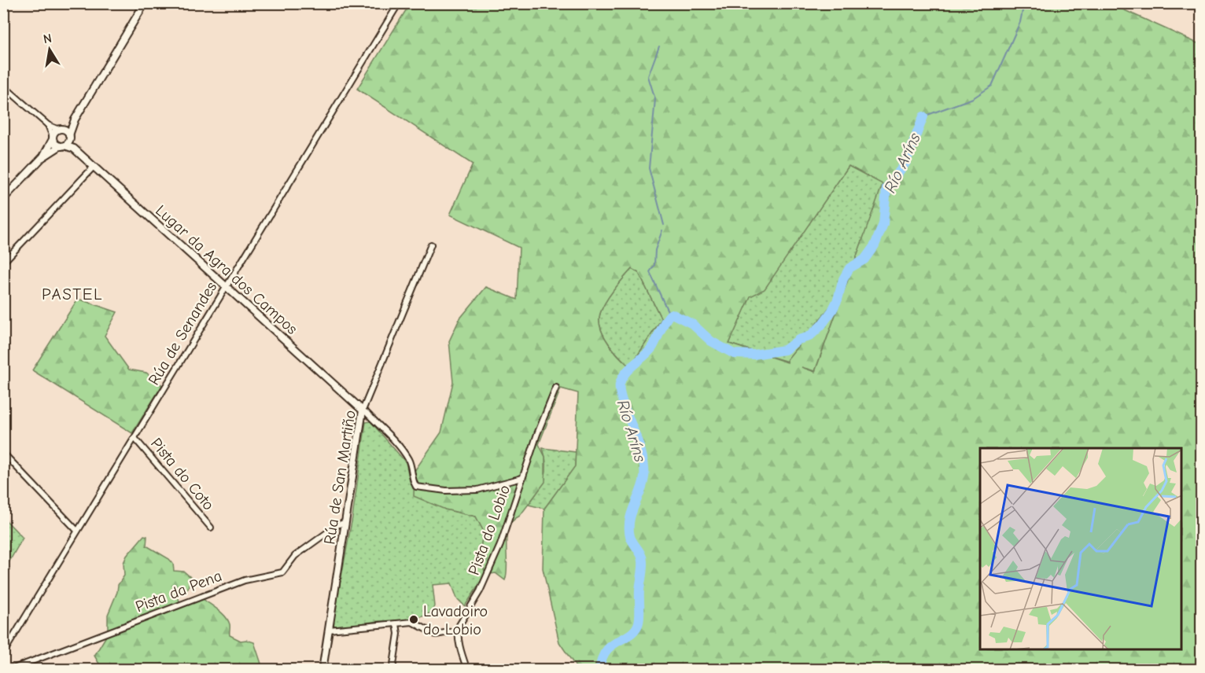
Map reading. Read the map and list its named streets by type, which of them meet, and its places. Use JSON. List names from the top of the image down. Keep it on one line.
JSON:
{"streets":{"street":["Lugar da Agra dos Campos","Rúa de Senandes","Pista do Coto","Rúa de San Martiño","Pista do Lobio","Pista da Pena"]},"crossings":[["Lugar da Agra dos Campos","Rúa de Senandes"],["Lugar da Agra dos Campos","Rúa de San Martiño"],["Rúa de Senandes","Pista do Coto"],["Rúa de San Martiño","Pista da Pena"]],"districts":["PASTEL"],"water":["Río Aríns"],"places":["Lavadoiro do Lobio"],"north":"top"}
